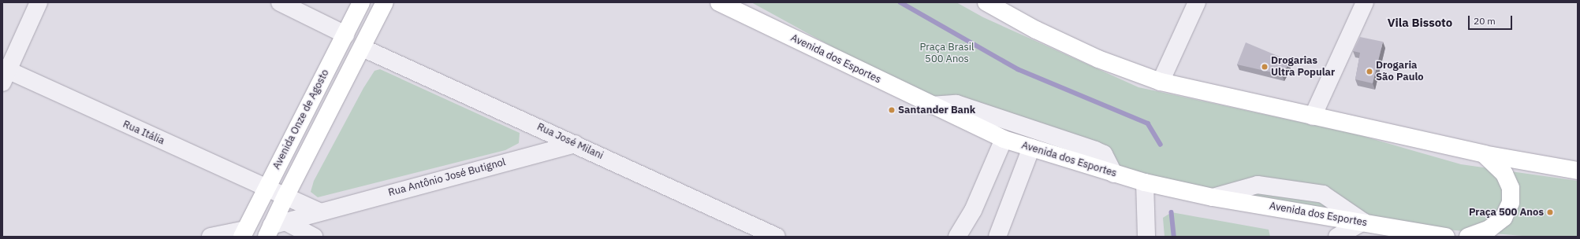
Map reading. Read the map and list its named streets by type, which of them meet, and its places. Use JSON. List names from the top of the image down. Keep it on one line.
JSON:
{"streets":{"main road":["Avenida dos Esportes","Avenida Onze de Agosto"],"street":["Rua Itália","Rua José Milani","Rua Antônio José Butignol"]},"crossings":[["Avenida Onze de Agosto","Rua Itália"],["Avenida Onze de Agosto","Rua José Milani"],["Avenida Onze de Agosto","Rua Antônio José Butignol"],["Rua Itália","Rua Antônio José Butignol"],["Rua José Milani","Rua Antônio José Butignol"]],"districts":["Vila Bissoto"],"parks":["Praça Brasil 500 Anos"],"places":["Drogarias Ultra Popular","Drogaria São Paulo","Santander Bank","Praça 500 Anos"],"scale_bar":"20 m"}
